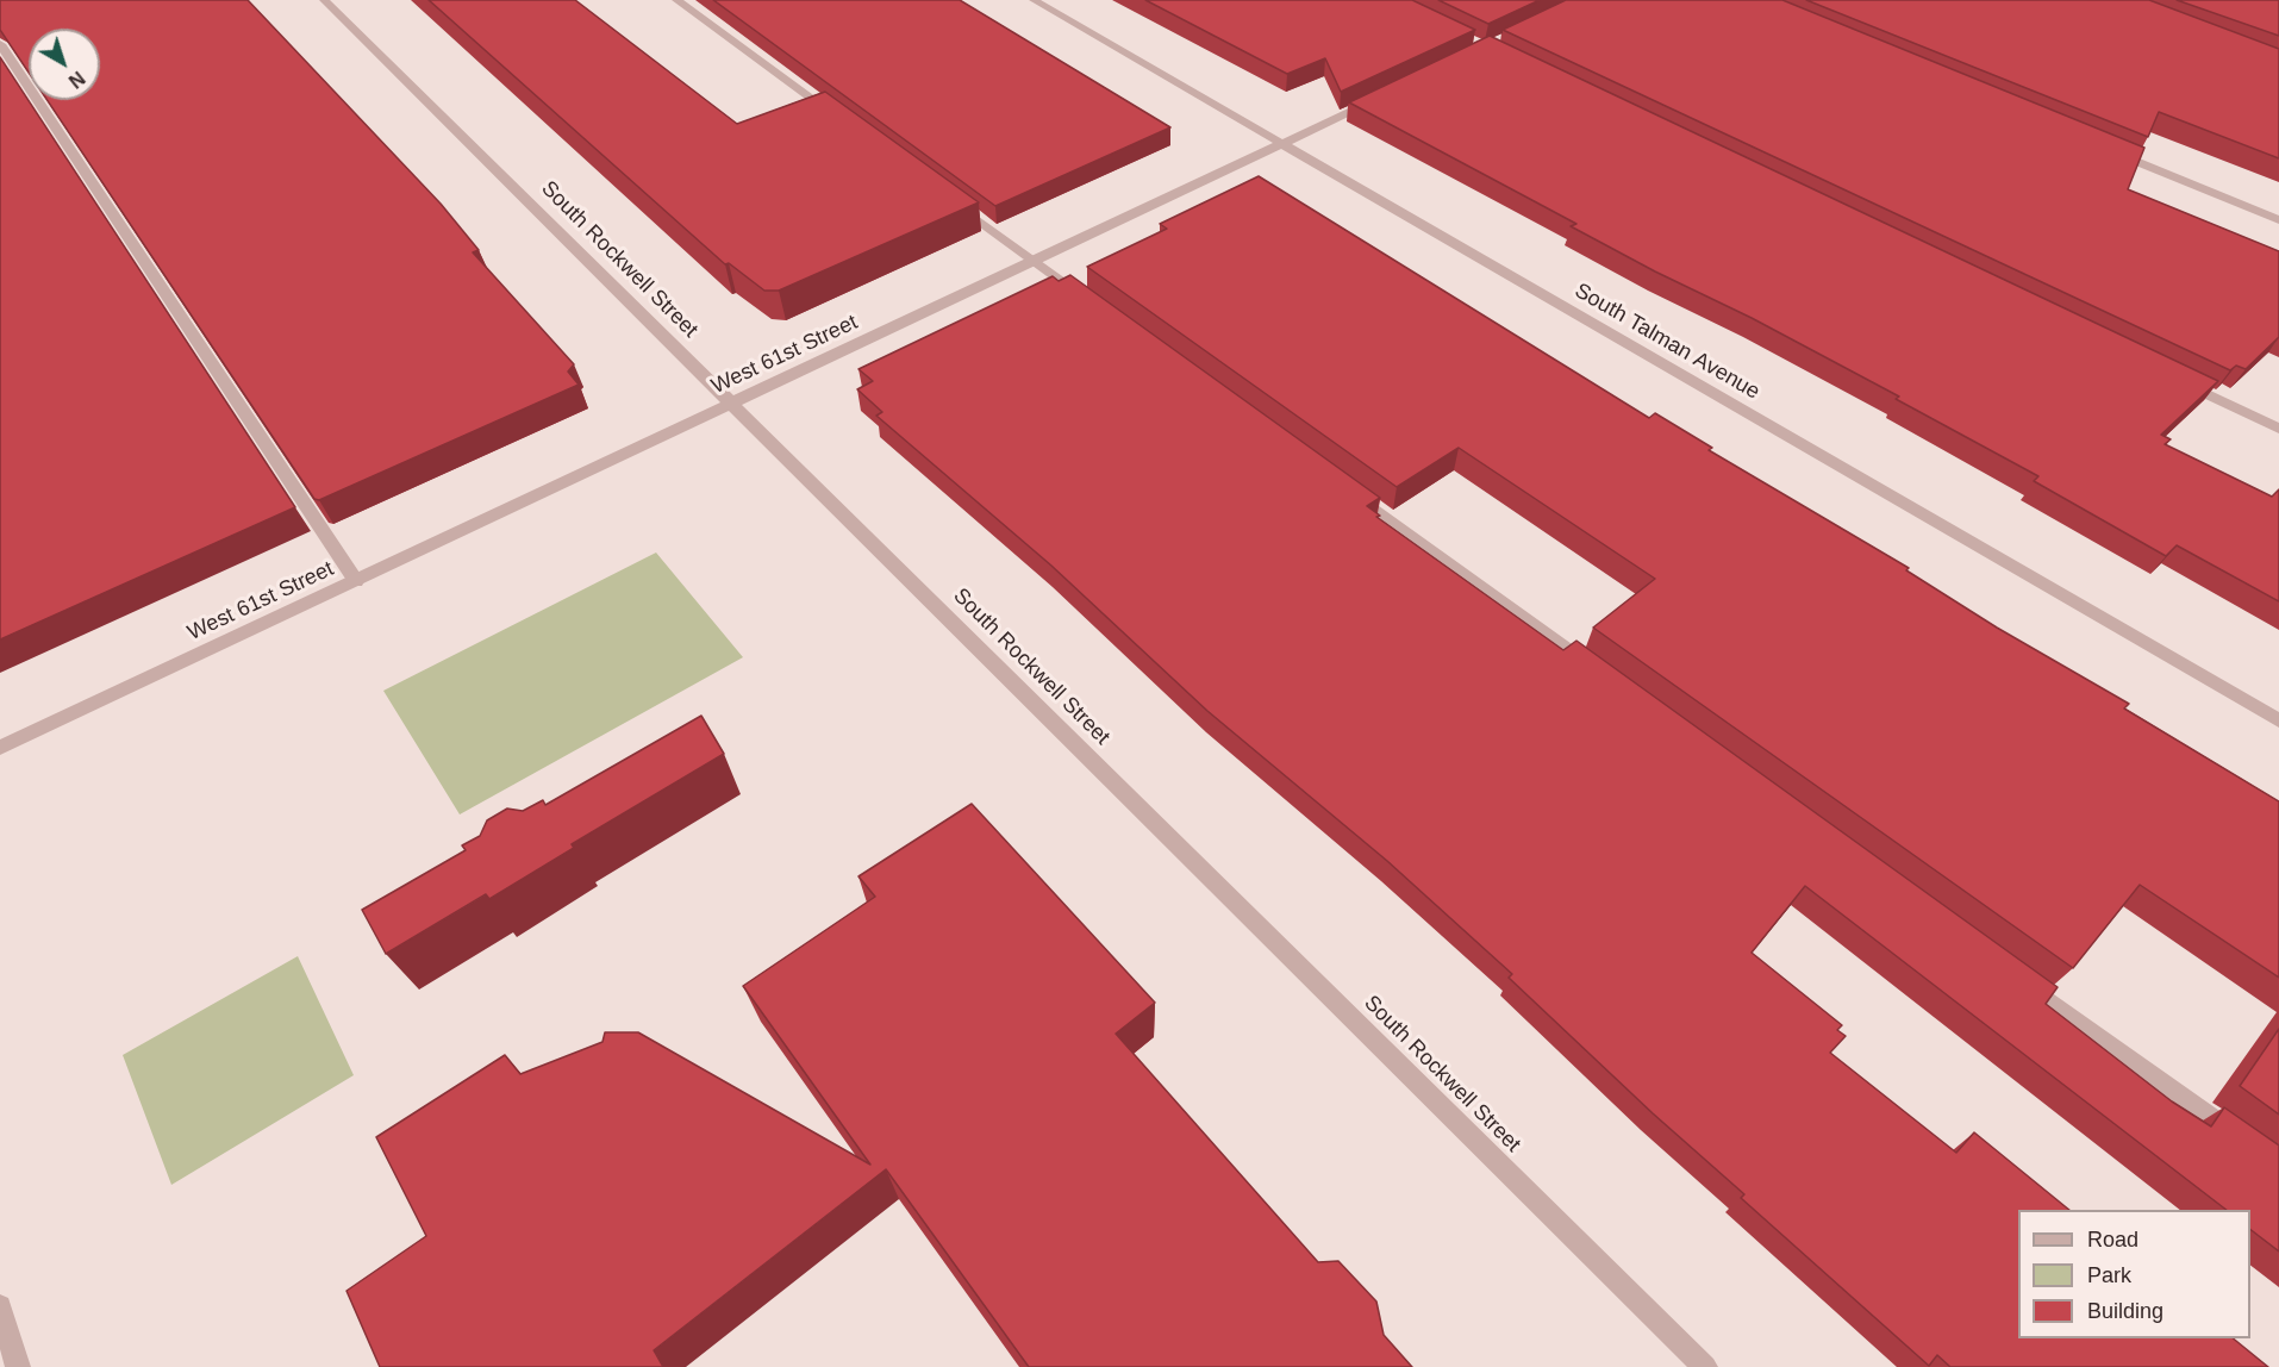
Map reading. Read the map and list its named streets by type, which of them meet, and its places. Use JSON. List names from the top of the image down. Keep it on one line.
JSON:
{"streets":{"street":["South Rockwell Street","South Talman Avenue","West 61st Street"]},"crossings":[["South Rockwell Street","West 61st Street"],["South Talman Avenue","West 61st Street"]],"legend":["Road","Park","Building"],"north":"bottom right"}
